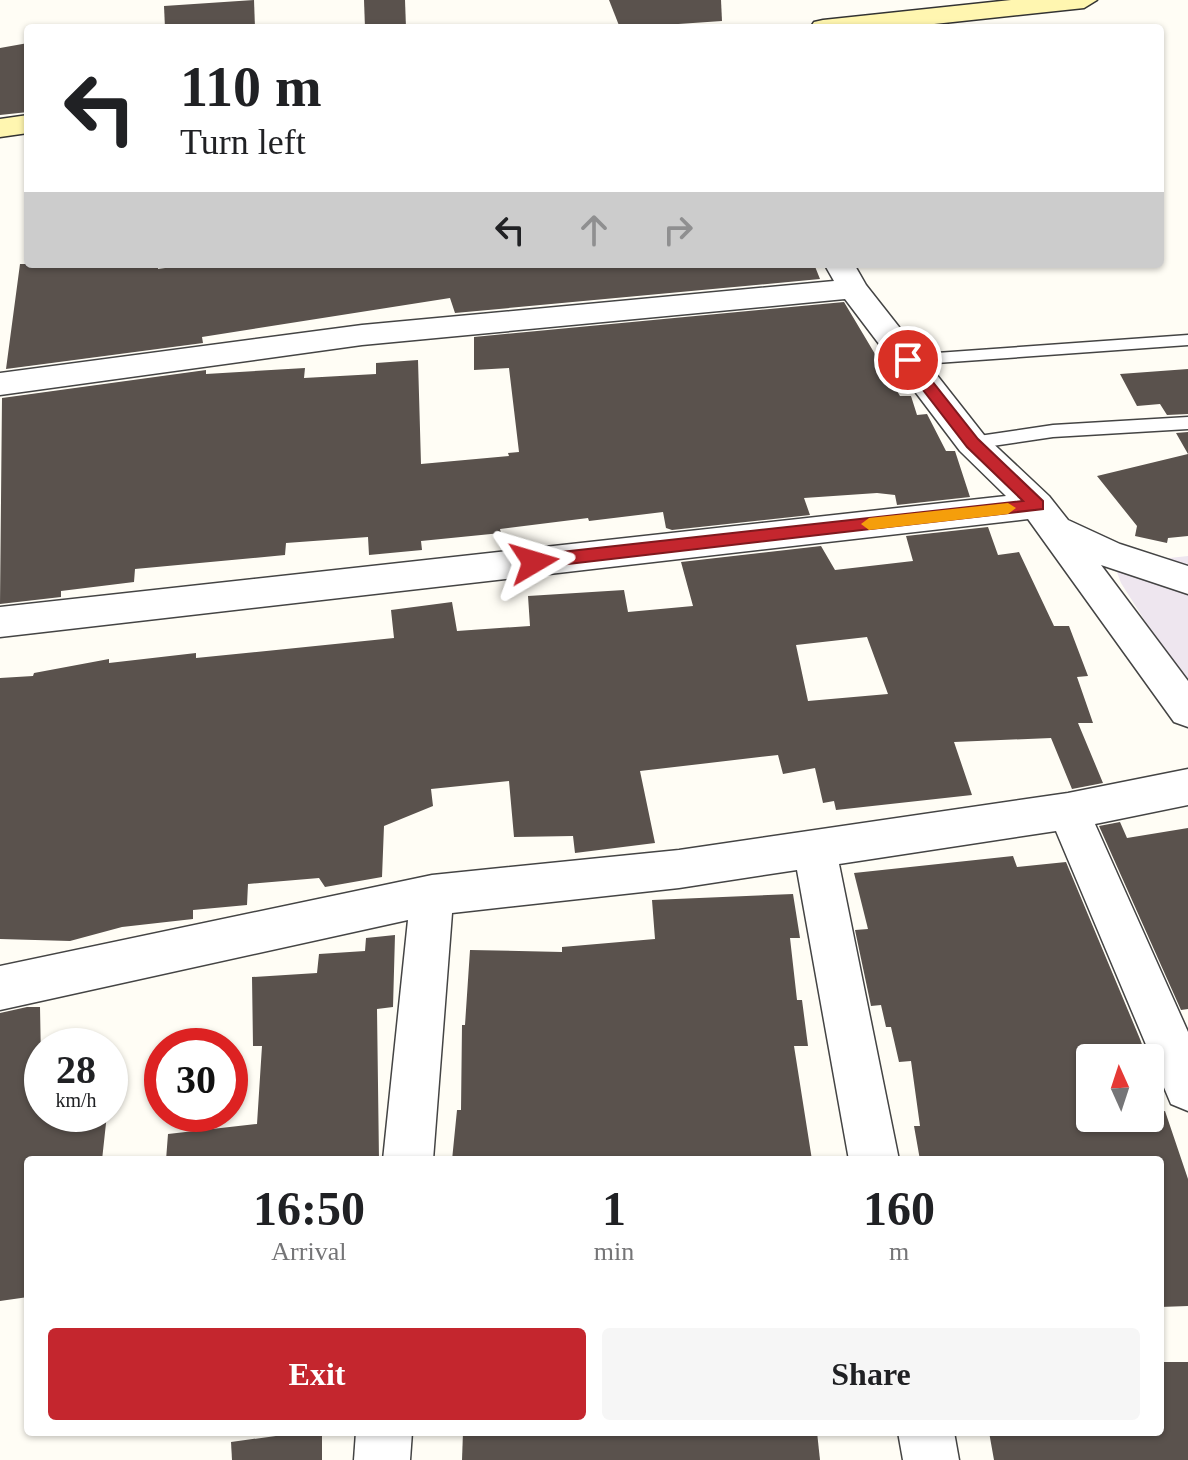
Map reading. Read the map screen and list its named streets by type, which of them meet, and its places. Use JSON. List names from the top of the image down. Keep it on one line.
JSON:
{"north":"top","page":{"turn":["110 m","Turn left"],"speed":"28 km/h","limit":"30","eta":["16:50","Arrival","1","min","160","m"],"buttons":["Exit","Share"]}}
